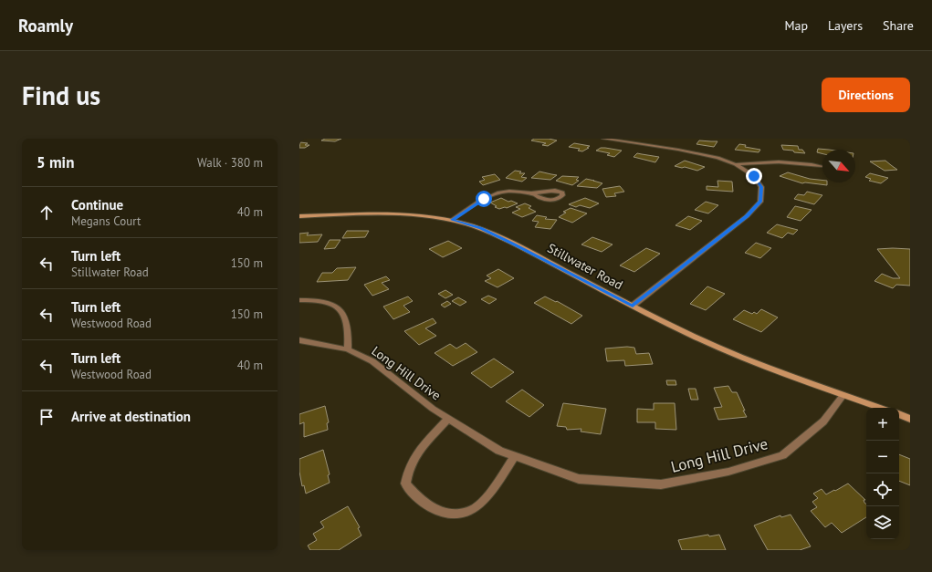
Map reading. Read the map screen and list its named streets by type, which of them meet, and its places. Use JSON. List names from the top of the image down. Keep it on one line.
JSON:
{"streets":{"main road":["Stillwater Road"],"street":["Long Hill Drive"]},"crossings":[["Stillwater Road","Long Hill Drive"]],"north":"bottom right","page":{"header":"Roamly","nav":["Map","Layers","Share"],"buttons":"Directions","title":"Find us","heading":["5 min","Walk · 380 m"],"list":[["Continue","Megans Court","40 m"],["Turn left","Stillwater Road","150 m"],["Turn left","Westwood Road","150 m"],["Turn left","Westwood Road","40 m"],"Arrive at destination"],"map_buttons":["+","−"]}}
